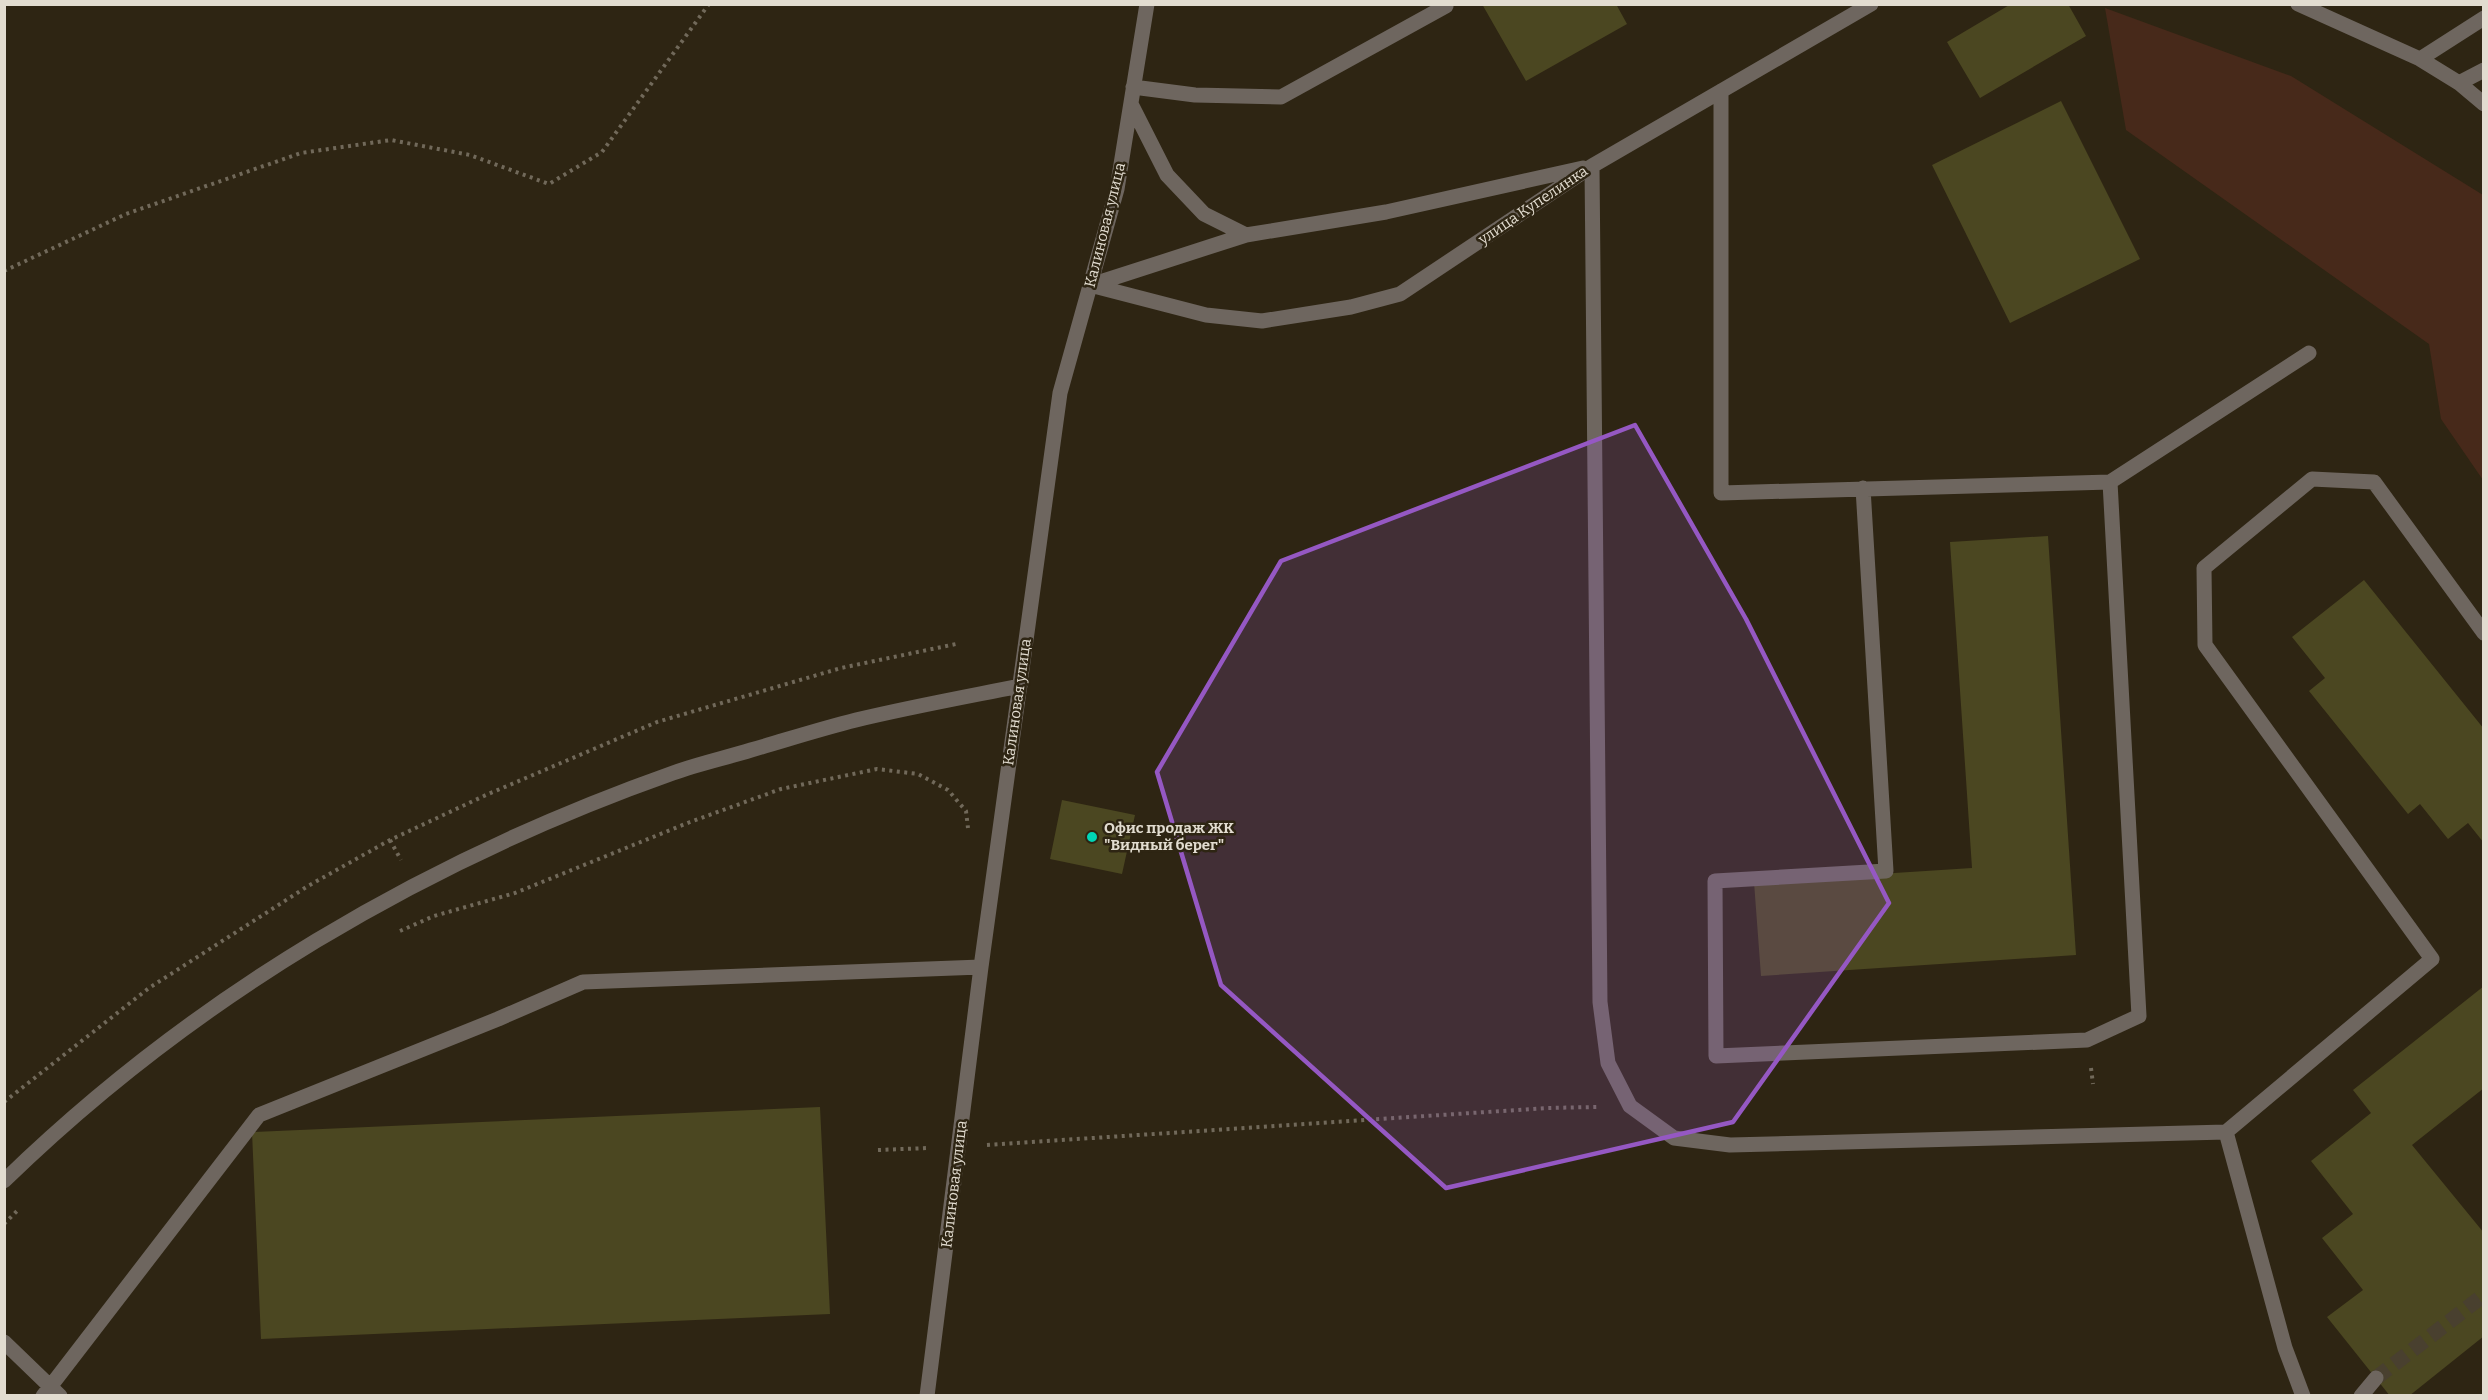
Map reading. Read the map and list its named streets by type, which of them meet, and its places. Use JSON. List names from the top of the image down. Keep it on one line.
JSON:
{"streets":{"street":["улица Купелинка","Калиновая улица"]},"crossings":[["улица Купелинка","Калиновая улица"]],"places":["Офис продаж ЖК \"Видный берег\""]}
